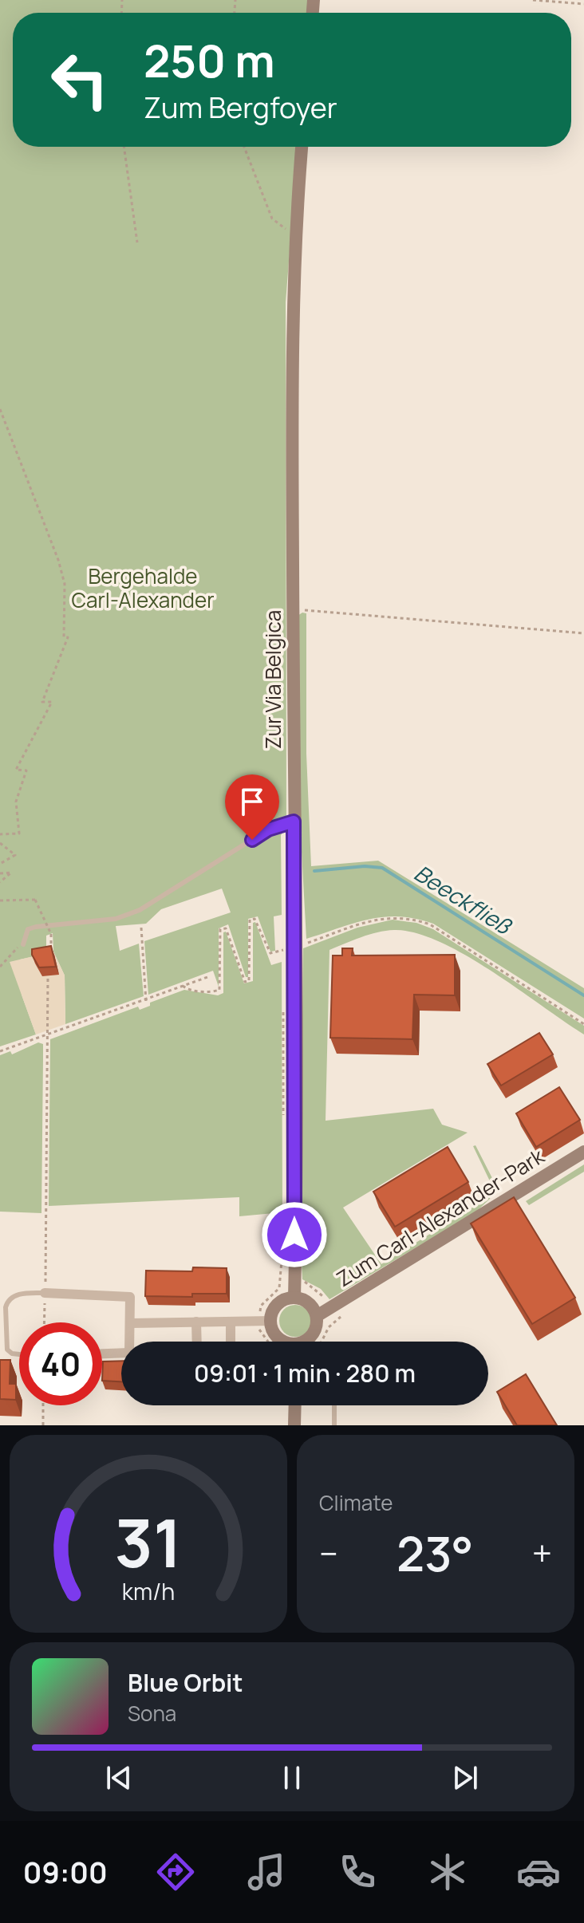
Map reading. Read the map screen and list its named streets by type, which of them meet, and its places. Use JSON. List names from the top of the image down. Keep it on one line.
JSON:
{"streets":{"street":["Zur Via Belgica","Zum Carl-Alexander-Park"]},"water":["Beeckfließ"],"parks":["Bergehalde Carl-Alexander"],"page":{"turn":["250 m","Zum Bergfoyer"],"limit":"40","trip":"09:01 · 1 min · 280 m","tile":"Climate","heat":["−","23°","+"],"song":["Blue Orbit","Sona"],"tabs":"09:00","gauge":["31","km/h"]}}
